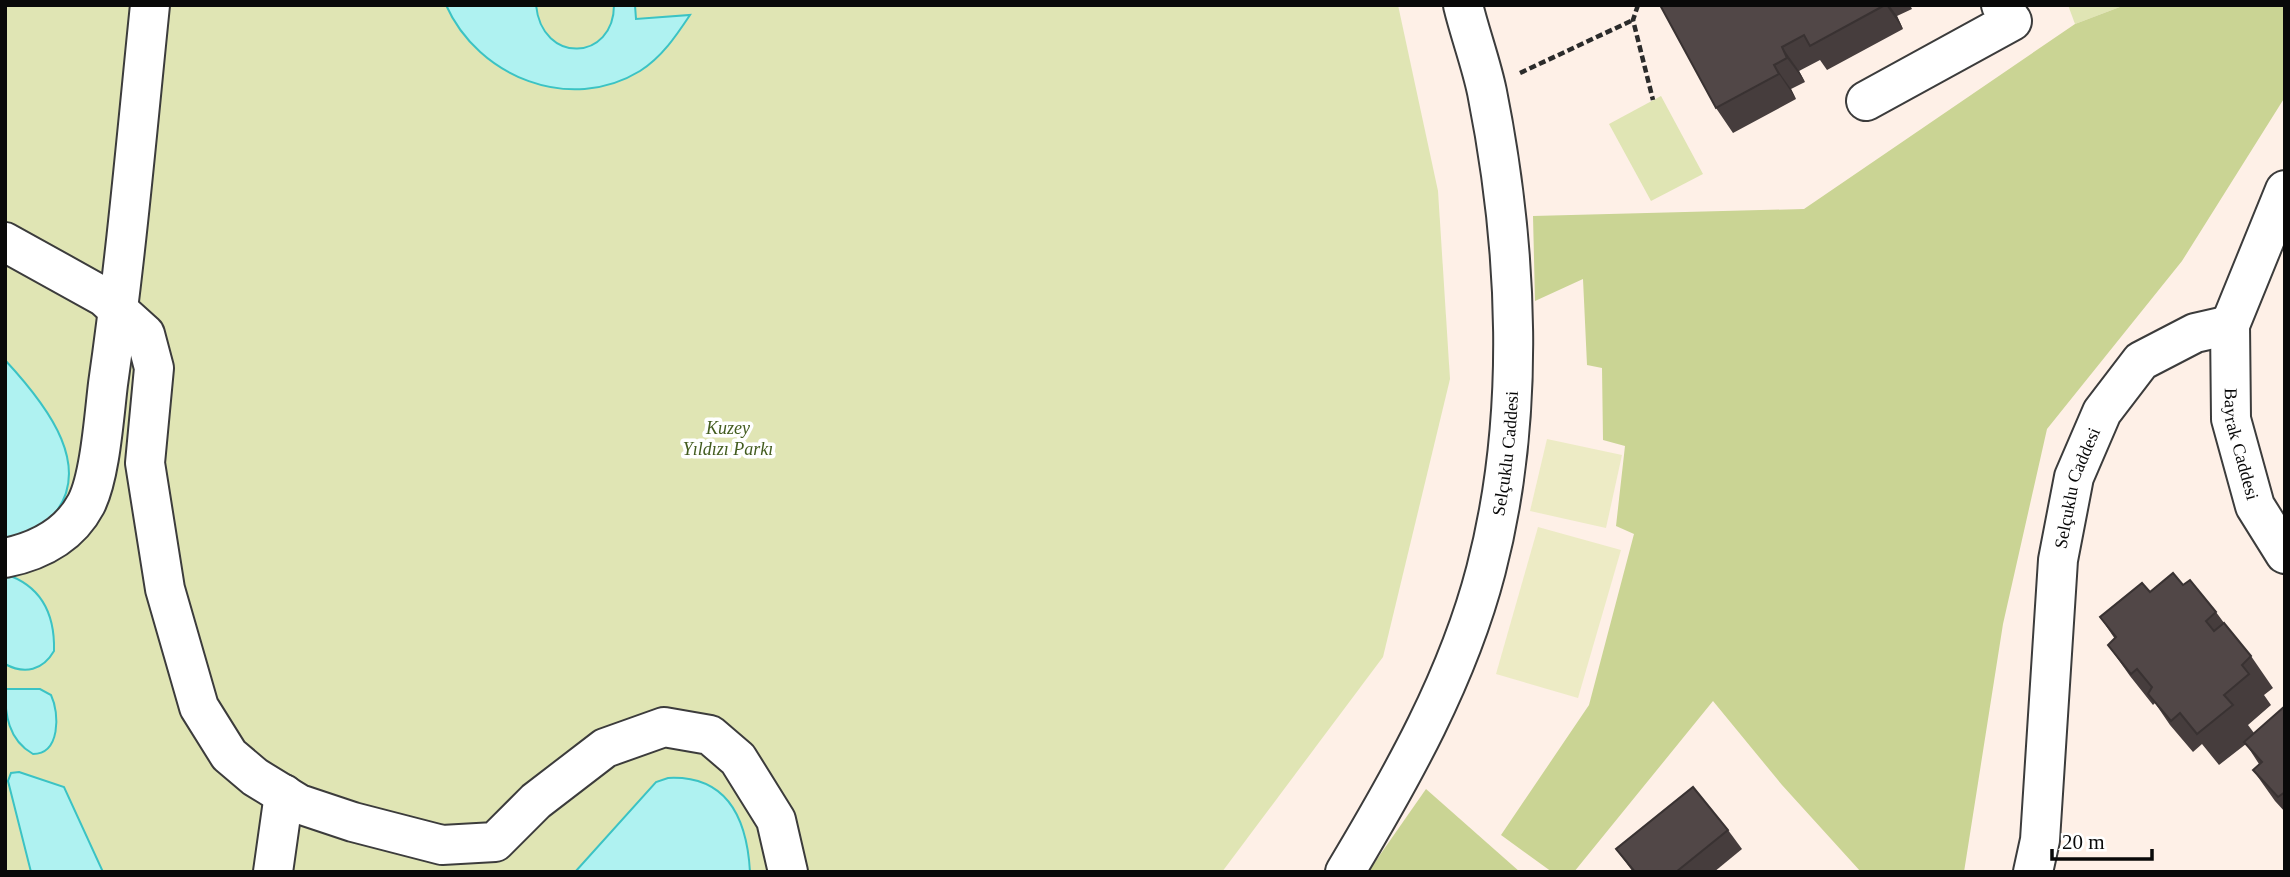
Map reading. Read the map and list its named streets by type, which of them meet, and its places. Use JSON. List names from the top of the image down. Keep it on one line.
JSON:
{"streets":{"street":["Bayrak Caddesi","Selçuklu Caddesi"]},"crossings":[["Bayrak Caddesi","Selçuklu Caddesi"]],"parks":["Kuzey Yıldızı Parkı"],"scale_bar":"20 m"}
